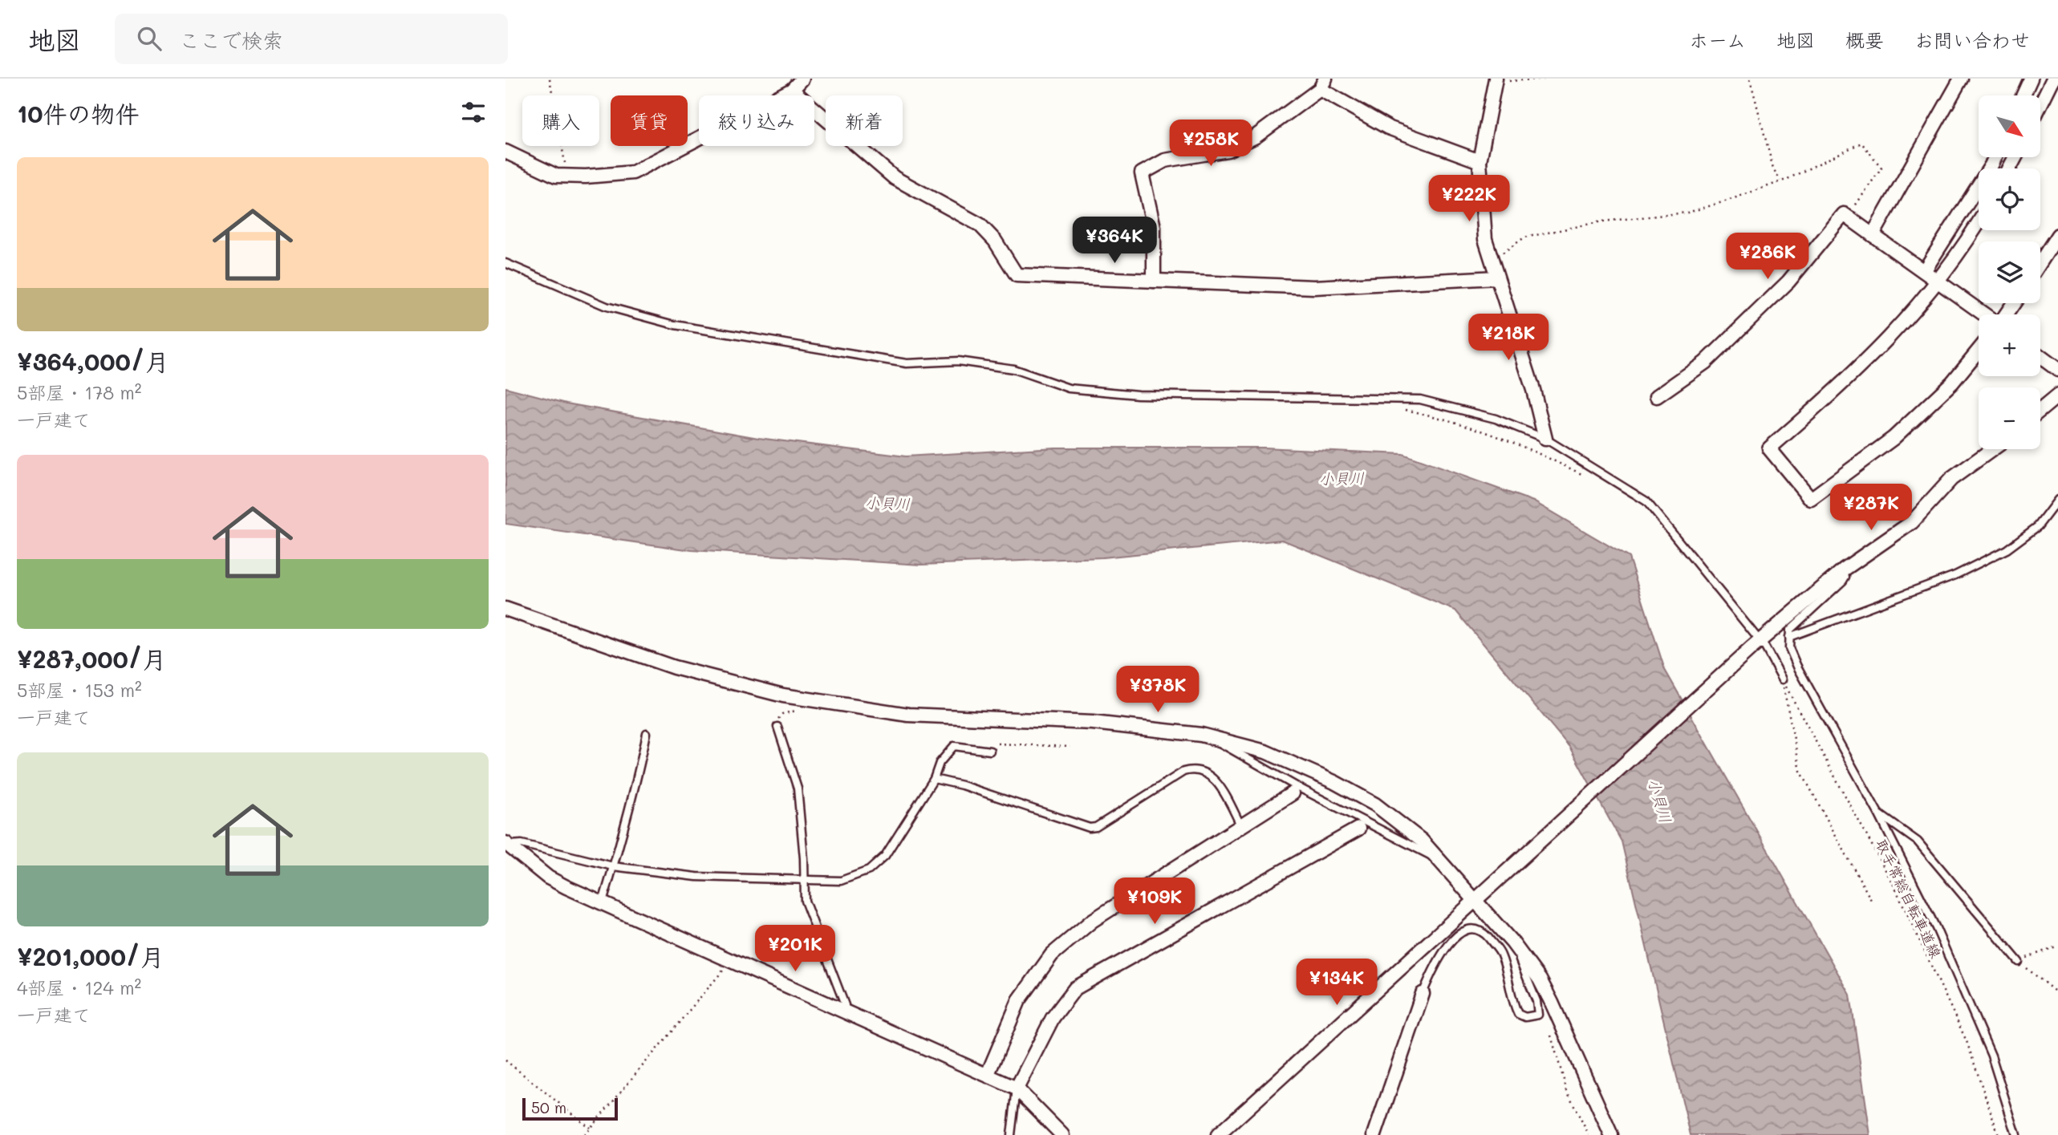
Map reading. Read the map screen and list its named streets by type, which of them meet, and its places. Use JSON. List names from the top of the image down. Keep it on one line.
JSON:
{"streets":{"path":["取手常総自転車道線"]},"water":["小貝川"],"scale_bar":"50 m","north":"bottom right","page":{"header":"地図","search":"ここで検索","nav":["ホーム","地図","概要","お問い合わせ"],"heading":"10件の物件","map_buttons":["+","−"],"chip":["購入","賃貸","絞り込み","新着"],"price":["¥258K","¥222K","¥364K","¥286K","¥218K","¥287K","¥378K","¥109K","¥201K","¥134K"],"list":[{"name":"¥364,000/月","note":"5部屋 · 178 m² · 一戸建て"},{"name":"¥287,000/月","note":"5部屋 · 153 m² · 一戸建て"},{"name":"¥201,000/月","note":"4部屋 · 124 m² · 一戸建て"}],"scale":"50 m"}}
